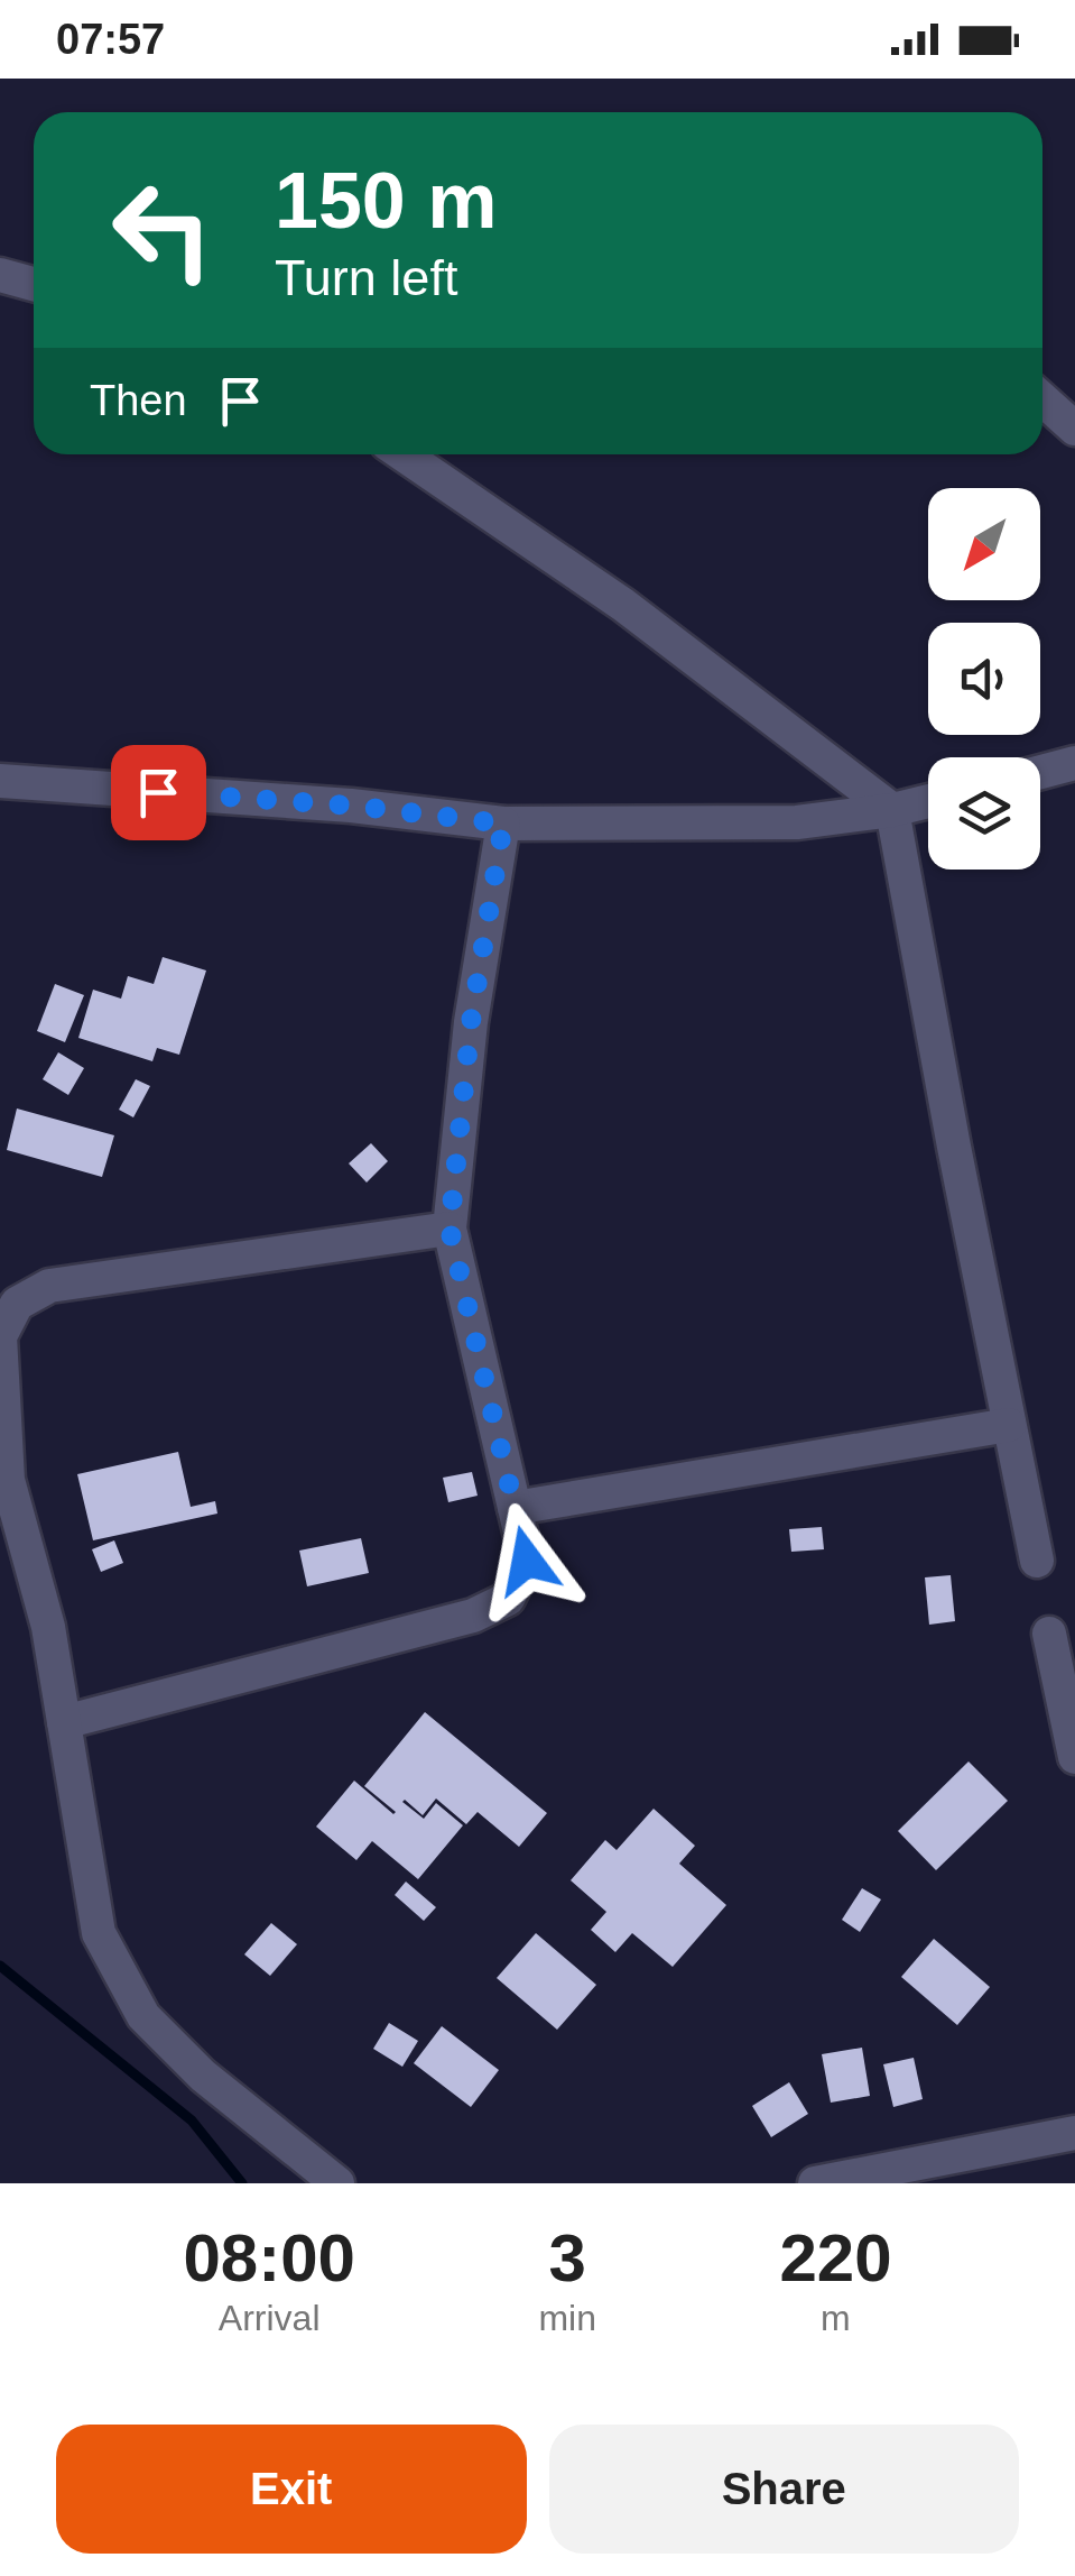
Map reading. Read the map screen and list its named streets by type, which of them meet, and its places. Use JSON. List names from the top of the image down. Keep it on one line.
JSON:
{"north":"bottom left","page":{"status":"07:57","turn":["150 m","Turn left"],"then":"Then","eta":["08:00","Arrival","3","min","220","m"],"buttons":["Exit","Share"]}}
